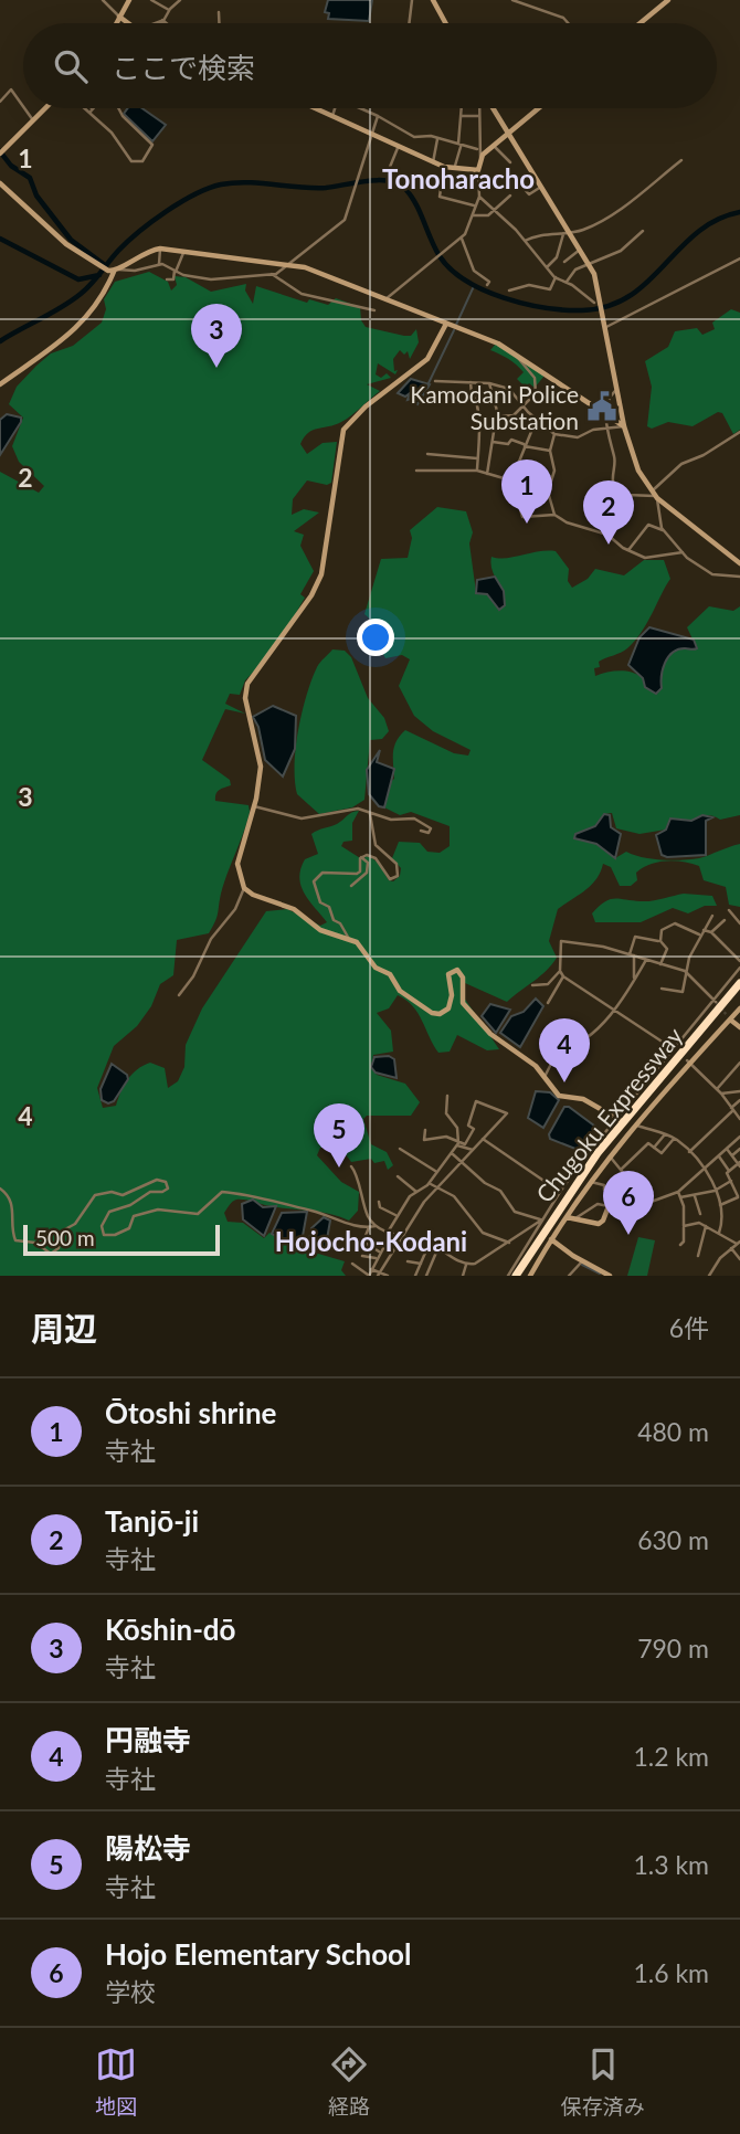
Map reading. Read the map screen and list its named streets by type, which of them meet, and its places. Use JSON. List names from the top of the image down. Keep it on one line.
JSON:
{"streets":{"highway":["Chugoku Expressway"]},"districts":["Tonoharacho","Hojocho-Kodani"],"places":{"public building":["Kamodani Police Substation"]},"scale_bar":"500 m","page":{"search":"ここで検索","pins":["3","1","2","4","5","6"],"scale":"500 m","heading":["周辺","6件"],"list":[{"mark":"1","name":"Ōtoshi shrine","note":"寺社","value":"480 m"},{"mark":"2","name":"Tanjō-ji","note":"寺社","value":"630 m"},{"mark":"3","name":"Kōshin-dō","note":"寺社","value":"790 m"},{"mark":"4","name":"円融寺","note":"寺社","value":"1.2 km"},{"mark":"5","name":"陽松寺","note":"寺社","value":"1.3 km"},{"mark":"6","name":"Hojo Elementary School","note":"学校","value":"1.6 km"}],"nav":["地図","経路","保存済み"]},"grid":{"rows":["1","2","3","4"]}}
